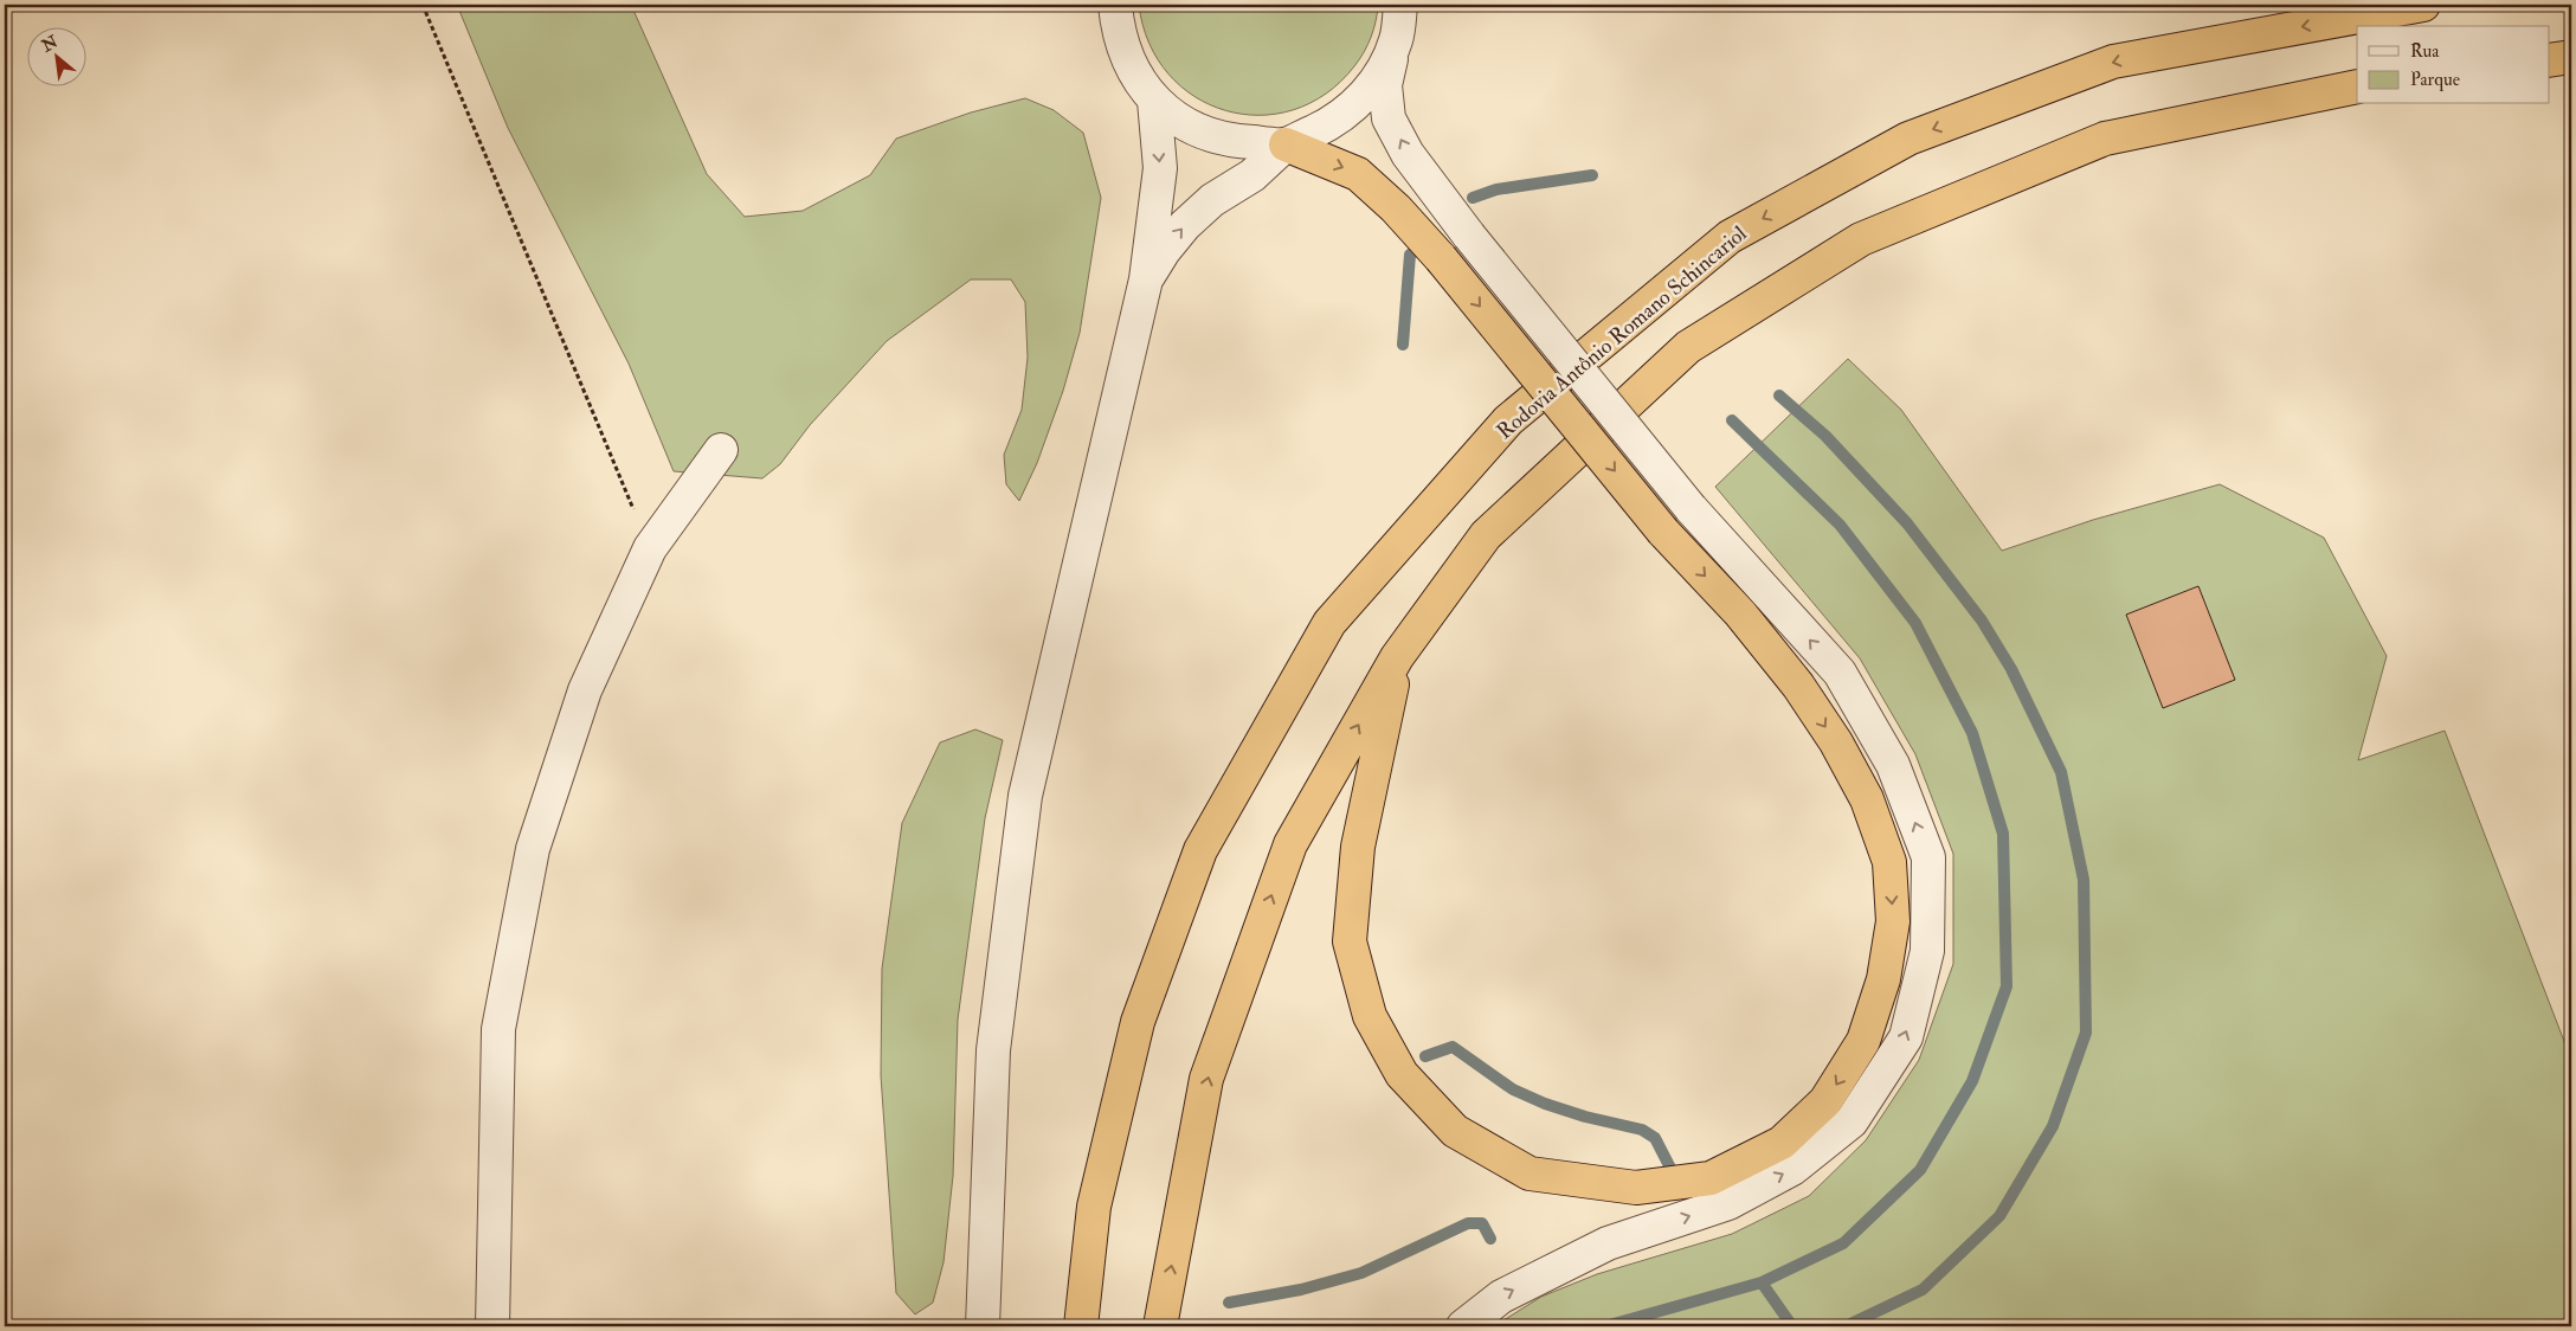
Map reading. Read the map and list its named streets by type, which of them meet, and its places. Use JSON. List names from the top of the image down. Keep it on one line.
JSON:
{"streets":{"highway":["Rodovia Antônio Romano Schincariol"]},"legend":["Rua","Parque"],"north":"top left"}
